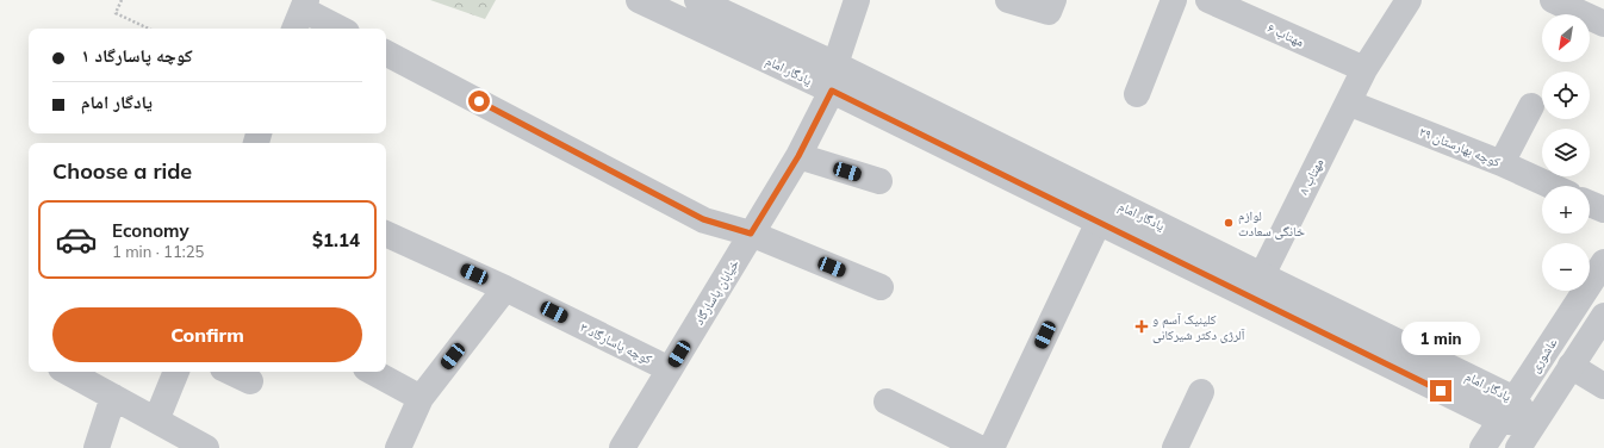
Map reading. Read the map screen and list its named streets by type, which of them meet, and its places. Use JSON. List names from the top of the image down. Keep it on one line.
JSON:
{"streets":{"street":["مهتاب ۶","یادگار امام","کوچه بهارستان ۲۹","مهتاب ۸","خیابان پاسارگاد","کوچه پاسارگاد ۳","عاشوری"]},"crossings":[["مهتاب ۶","مهتاب ۸"],["یادگار امام","مهتاب ۸"],["یادگار امام","خیابان پاسارگاد"],["یادگار امام","عاشوری"],["کوچه بهارستان ۲۹","مهتاب ۸"],["خیابان پاسارگاد","کوچه پاسارگاد ۳"]],"places":{"other":["لوازم خانگی سعادت"],"health":["کلینیک آسم و آلرژی دکتر شیرکانی"]},"north":"bottom left","page":{"map_buttons":["+","−"],"banner":["کوچه پاسارگاد ۱","یادگار امام"],"heading":"Choose a ride","list":[{"name":"Economy","note":"1 min · 11:25","value":"$1.14"}],"buttons":"Confirm","bubble":"1 min"}}
